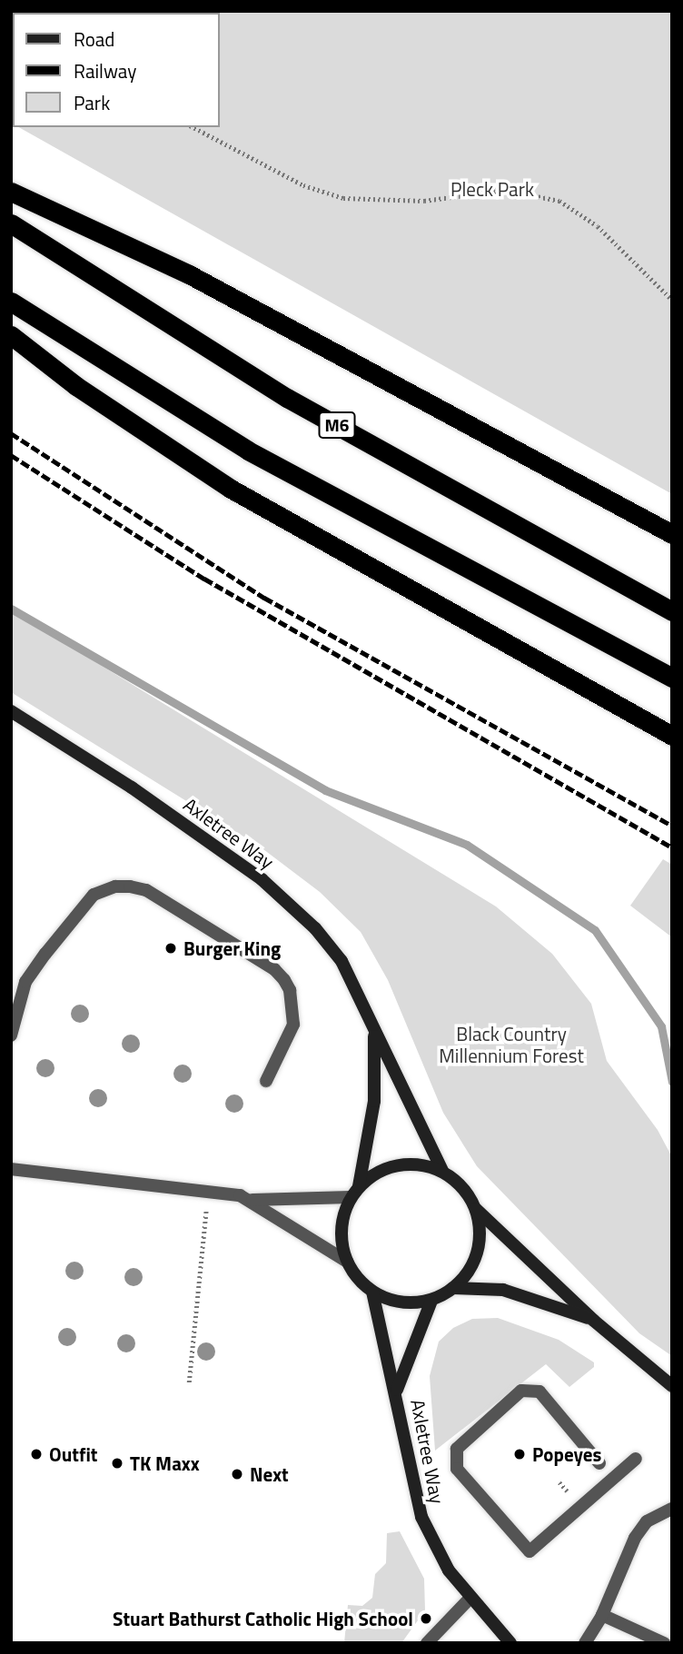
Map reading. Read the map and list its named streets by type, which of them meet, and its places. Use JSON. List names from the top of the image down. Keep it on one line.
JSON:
{"streets":{"highway":["M6"],"street":["Axletree Way"]},"parks":["Pleck Park","Black Country Millennium Forest"],"places":["Burger King","Outfit","Popeyes","TK Maxx","Next","Stuart Bathurst Catholic High School"],"legend":["Road","Railway","Park"]}
